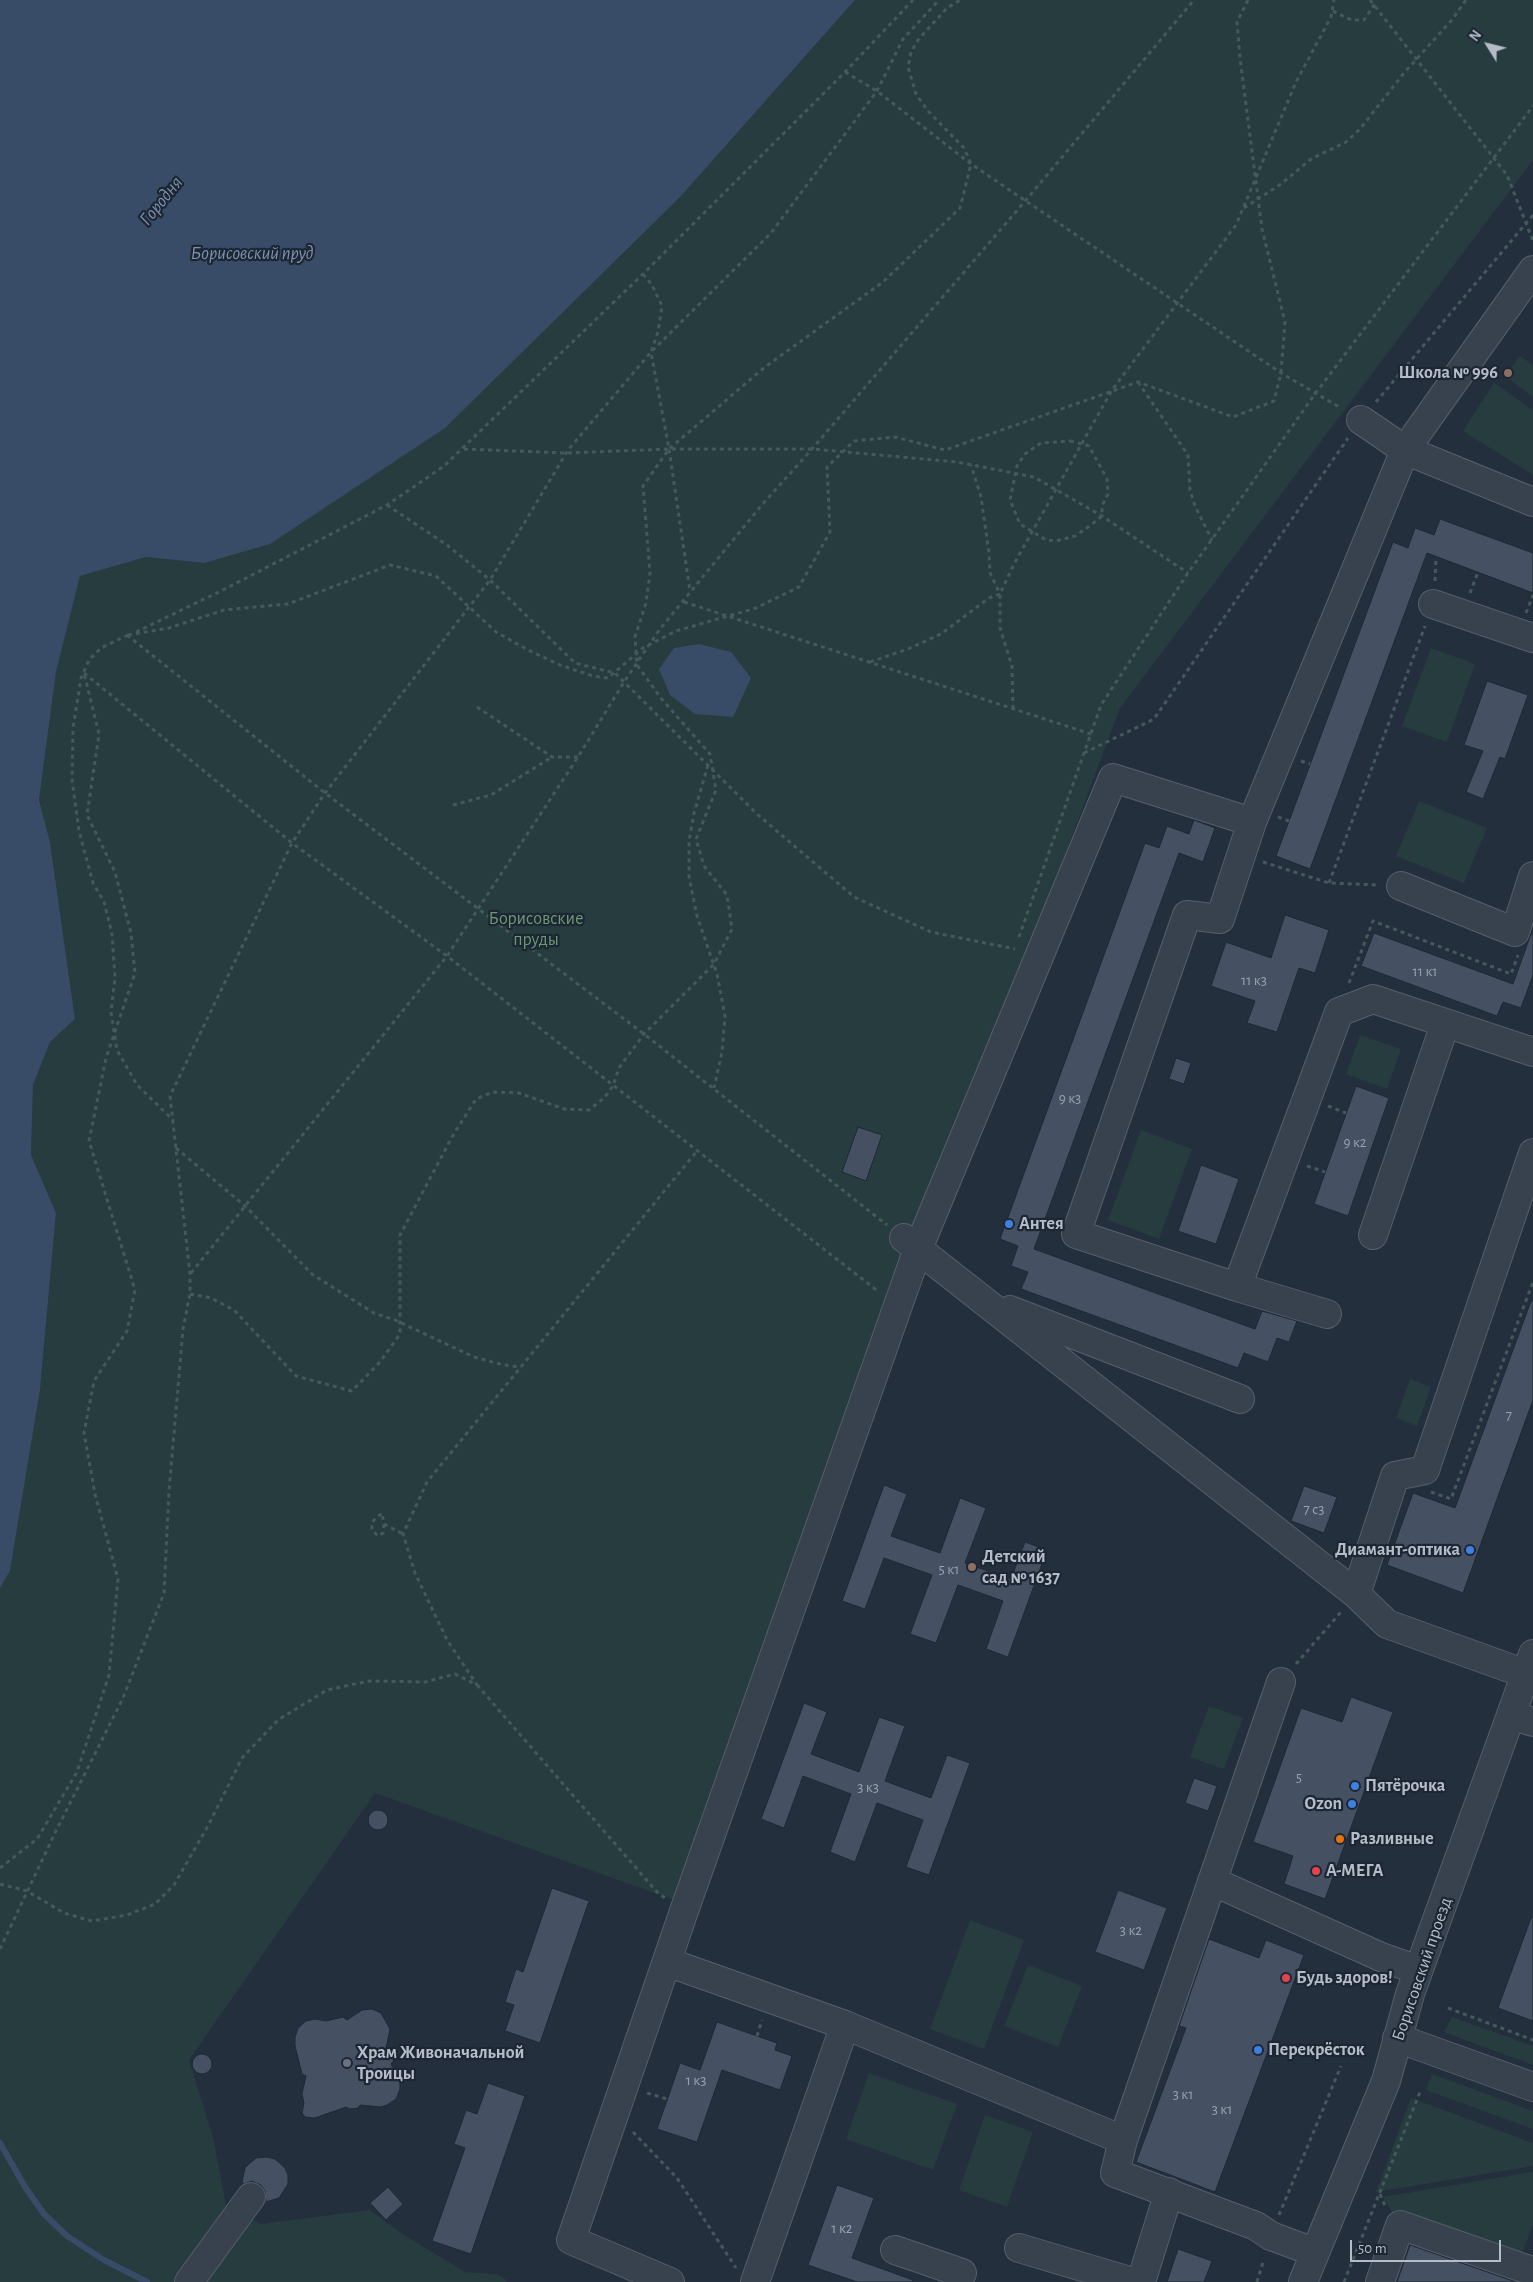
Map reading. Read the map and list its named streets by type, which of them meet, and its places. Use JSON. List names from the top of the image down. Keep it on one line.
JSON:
{"streets":{"street":["Борисовский проезд"]},"water":["Городня","Борисовский пруд"],"parks":["Борисовские пруды"],"places":["Школа № 996","Антея","Диамант-оптика","Детский сад № 1637","Пятёрочка","Ozon","Разливные","А-МЕГА","Будь здоров!","Перекрёсток","Храм Живоначальной Троицы"],"house_numbers":["11 к1","11 к3","9 к3","9 к2","7","7 с3","5 к1","5","3 к3","3 к2","1 к3","3 к1","3 к1","1 к2"],"scale_bar":"50 m","north":"top left"}
